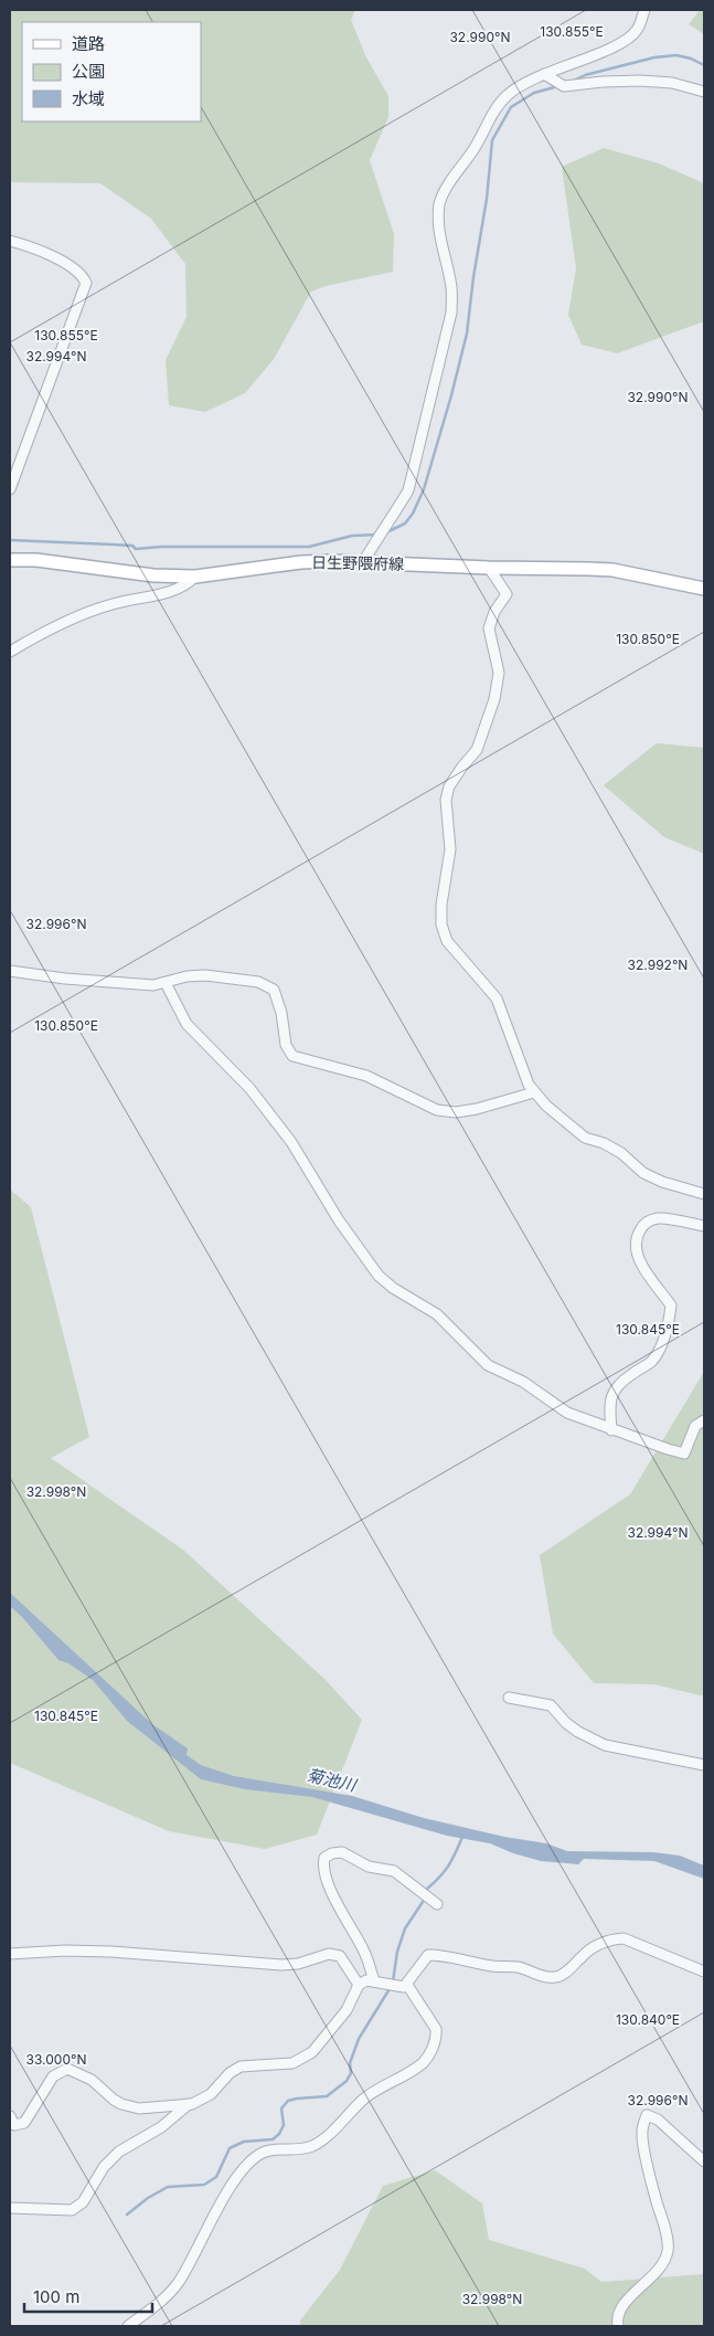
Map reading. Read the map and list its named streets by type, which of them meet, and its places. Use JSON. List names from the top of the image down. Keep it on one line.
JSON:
{"streets":{"main road":["日生野隈府線"]},"water":["菊池川"],"legend":["道路","公園","水域"],"scale_bar":"100 m","coordinates":["130.855°E","32.990°N","32.994°N","130.850°E","32.996°N","32.992°N","130.845°E","32.998°N","130.840°E","33.000°N"]}
